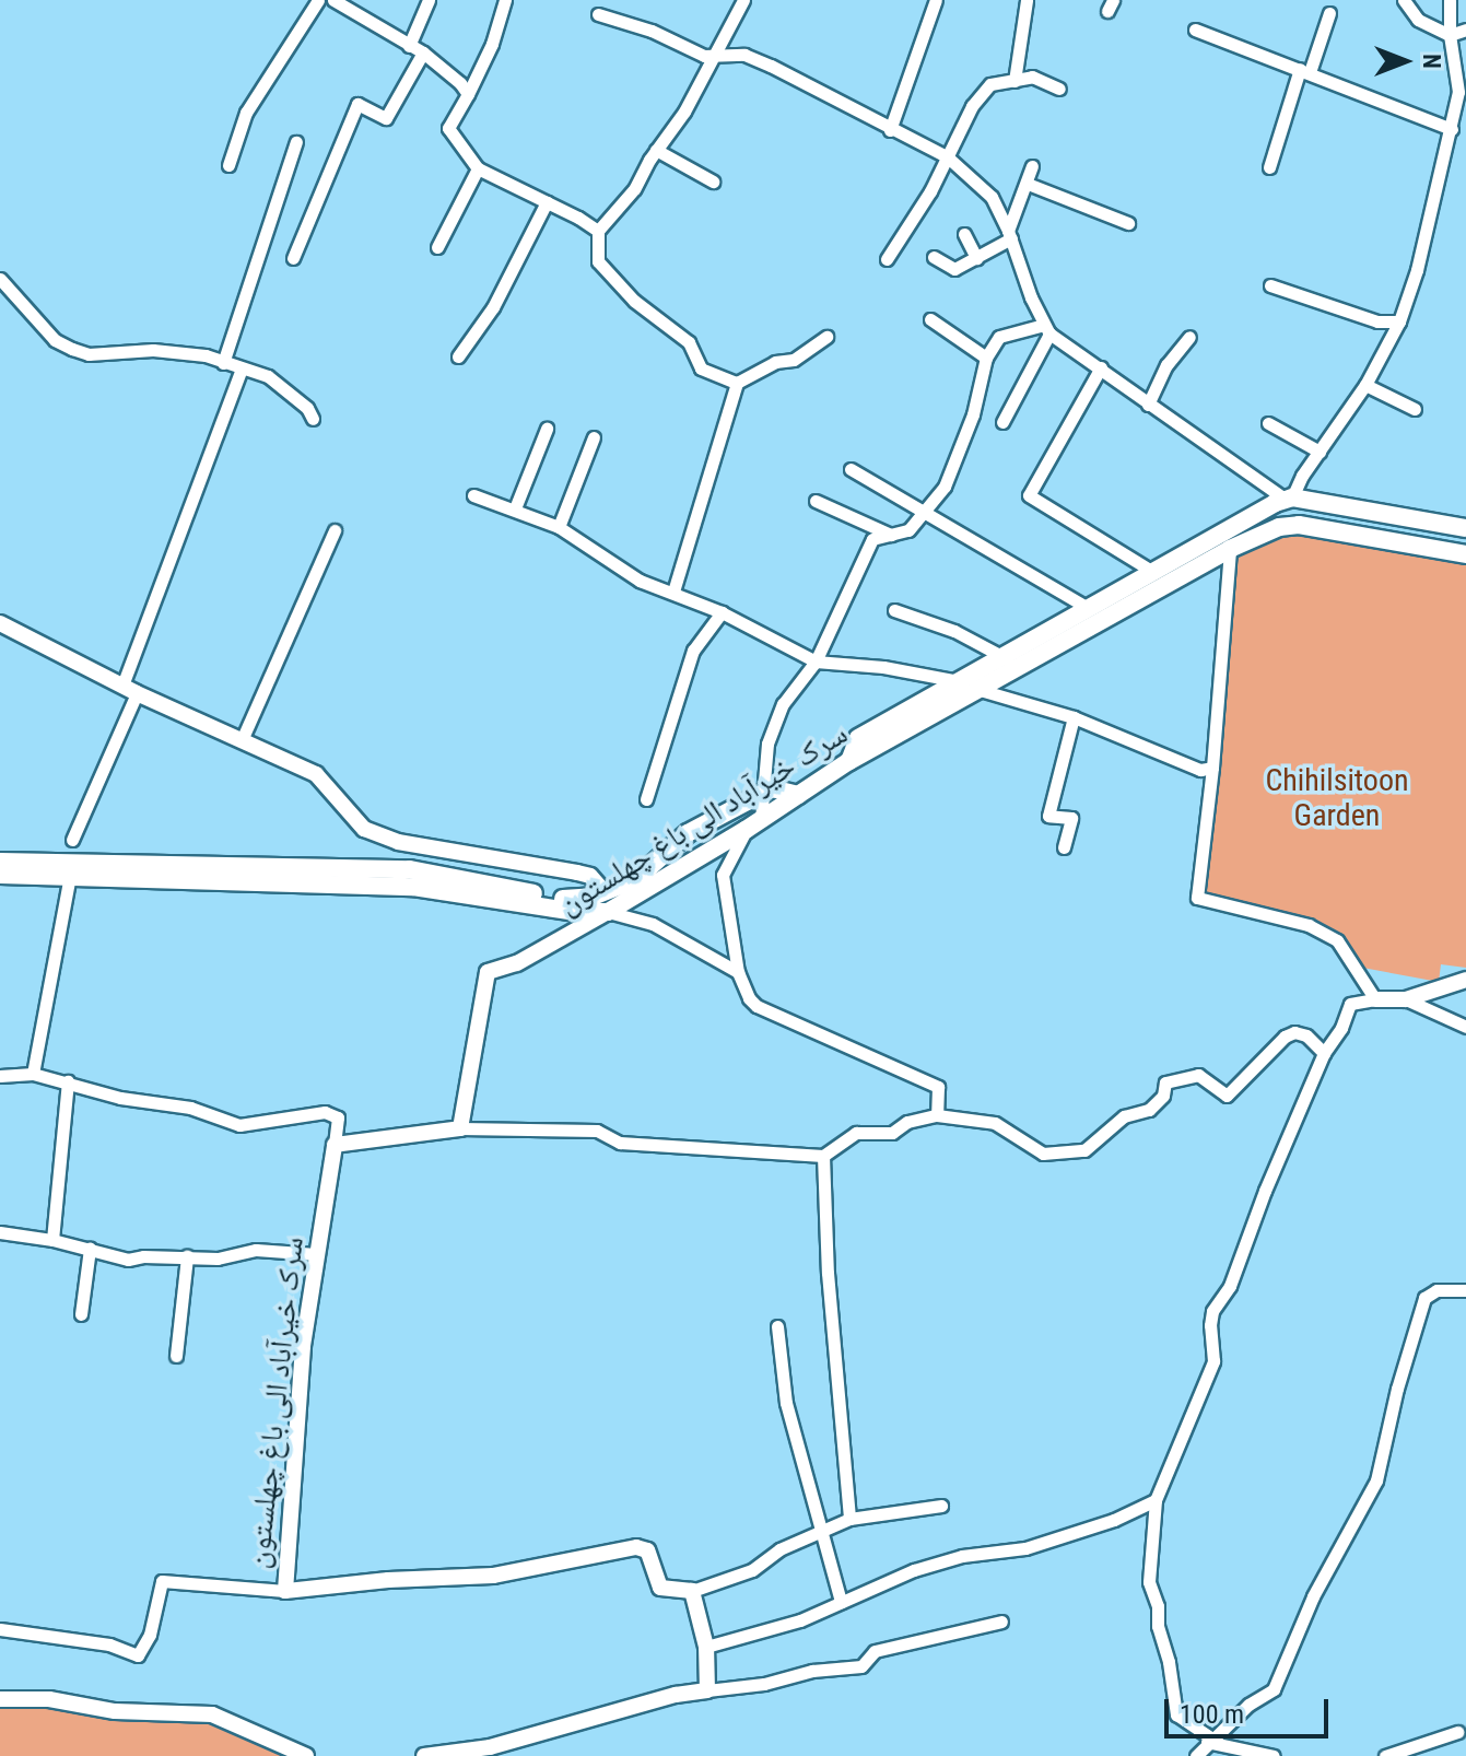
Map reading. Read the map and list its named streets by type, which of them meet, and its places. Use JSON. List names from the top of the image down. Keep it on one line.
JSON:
{"streets":{"main road":["سرک خیرآباد الی باغ چهلستون"]},"parks":["Chihilsitoon Garden"],"scale_bar":"100 m","north":"right"}
